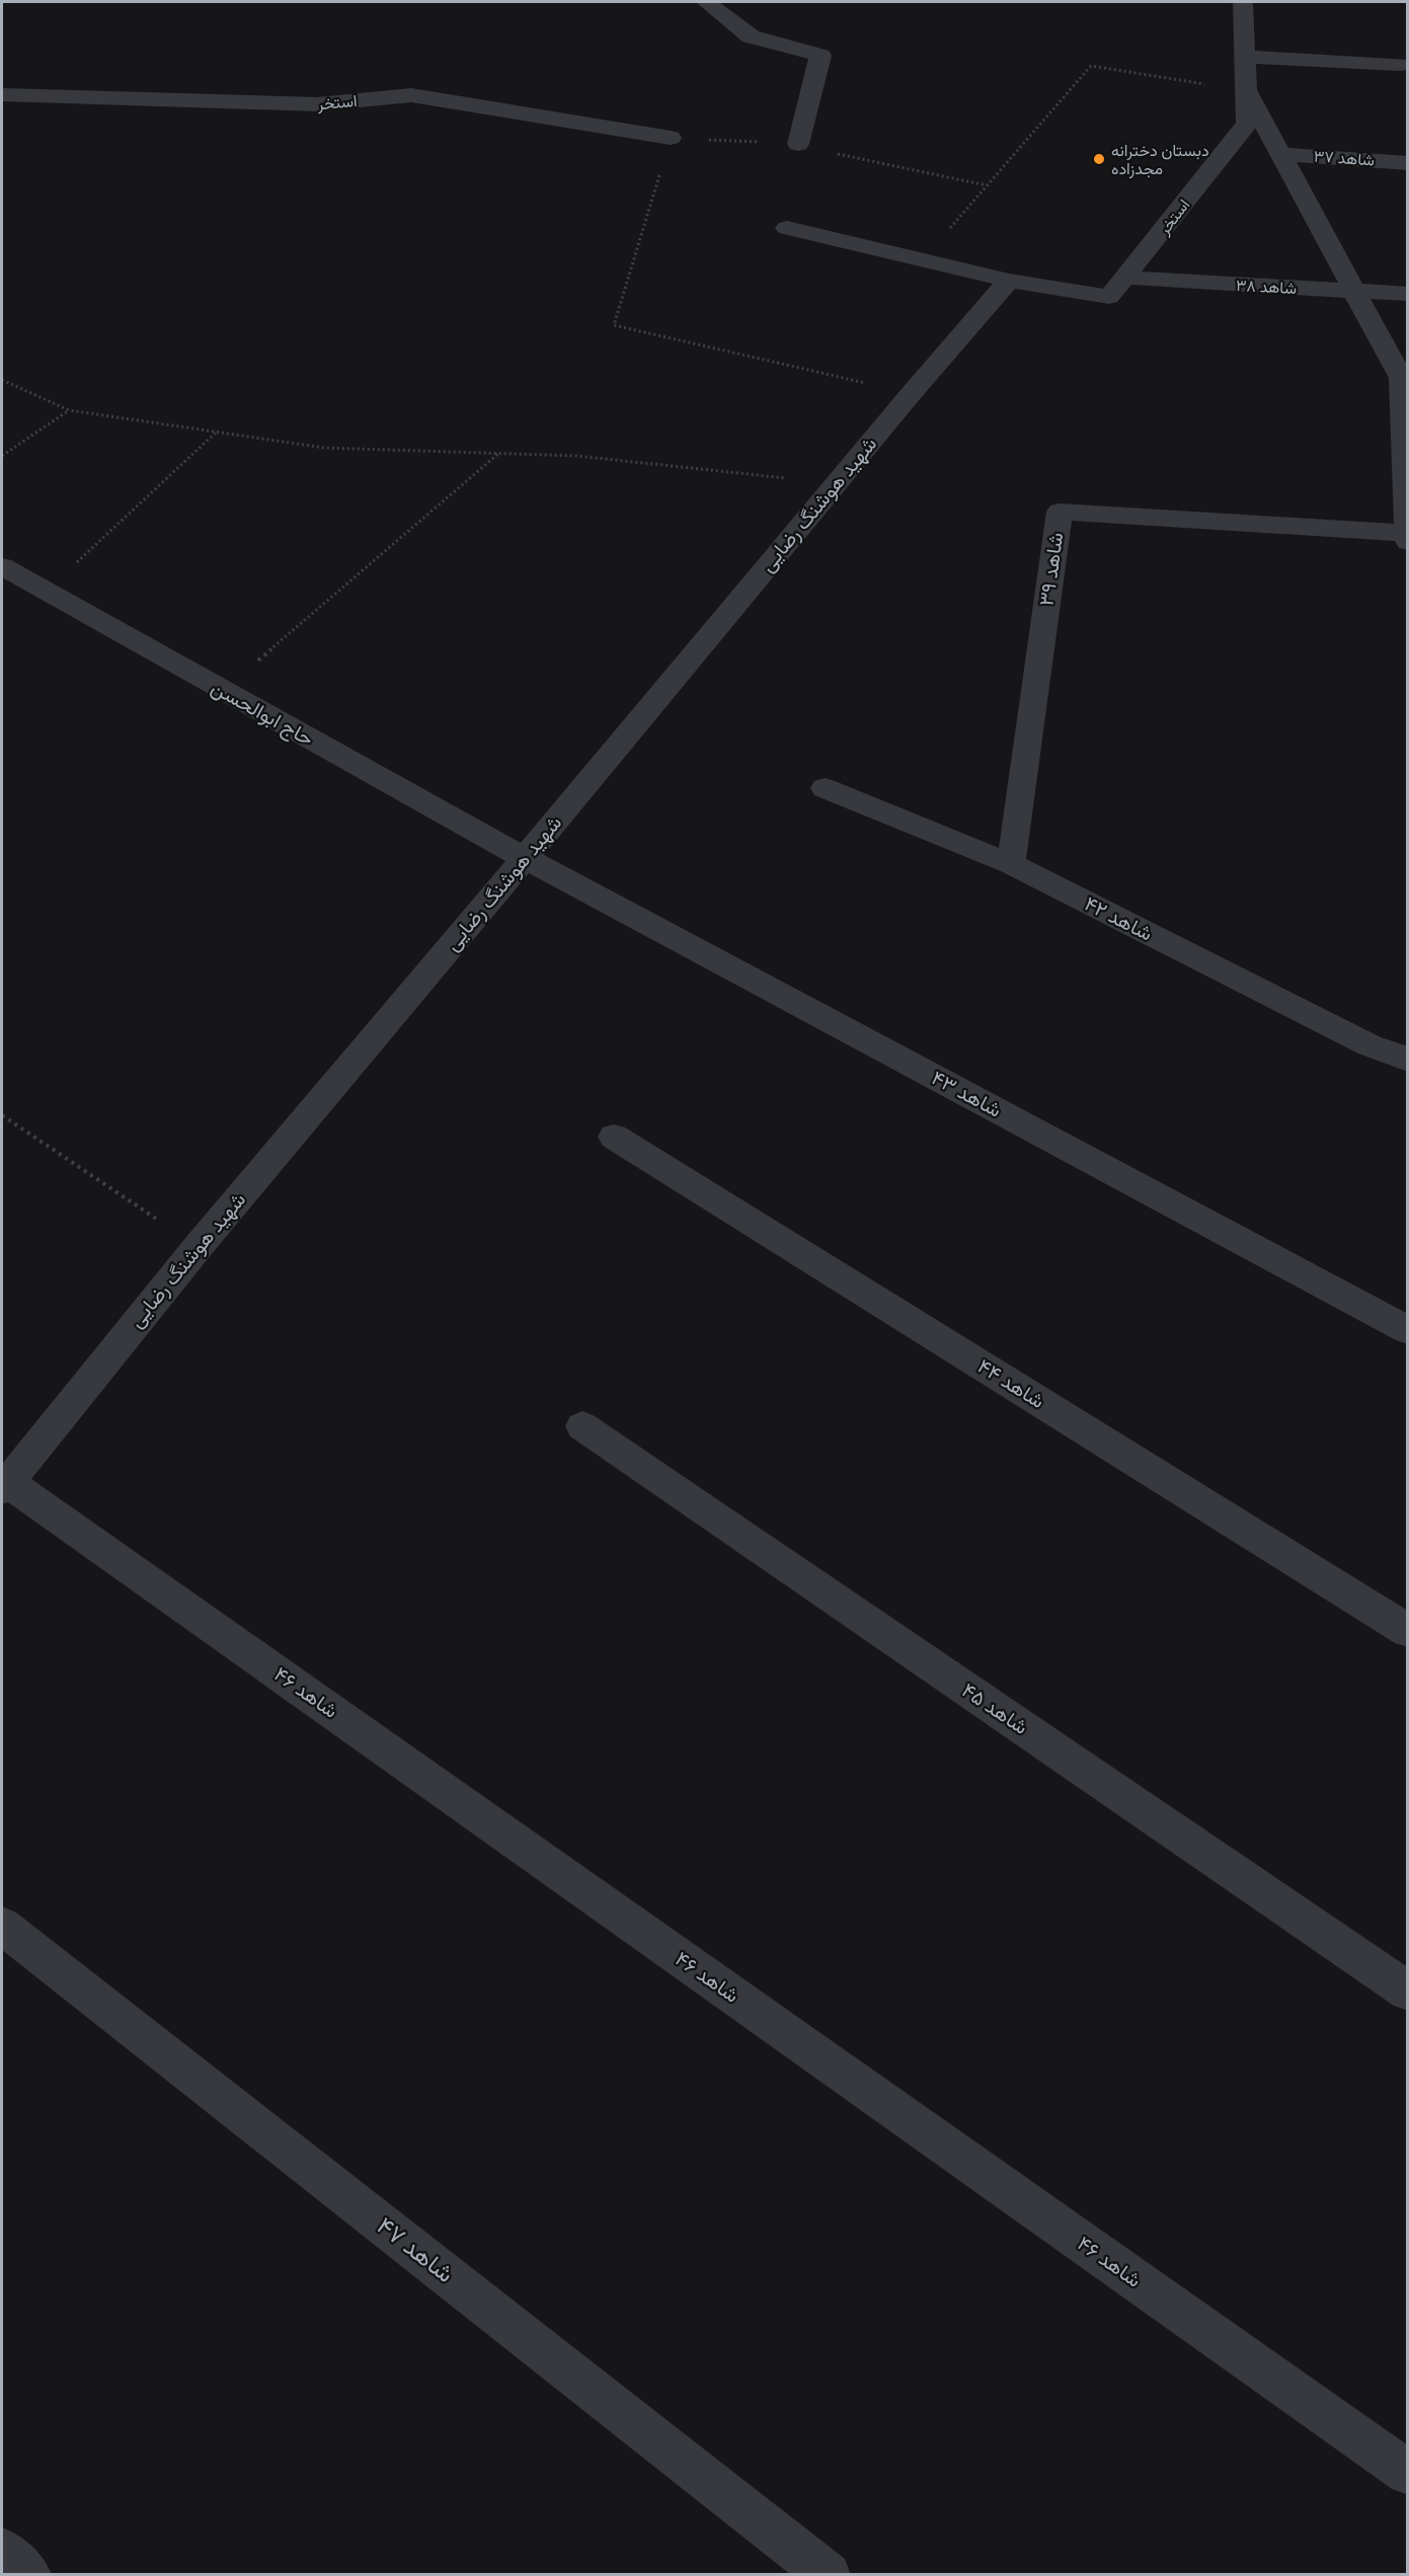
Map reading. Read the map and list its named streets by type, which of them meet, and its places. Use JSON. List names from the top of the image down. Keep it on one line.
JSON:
{"streets":{"street":["استخر","شاهد ۳۷","شاهد ۳۸","شهید هوشنگ رضایی","شاهد ۳۹","حاج ابوالحسن","شاهد ۴۲","شاهد ۴۳","شاهد ۴۴","شاهد ۴۶","شاهد ۴۵","شاهد ۴۷"]},"crossings":[["استخر","شاهد ۳۸"],["استخر","شهید هوشنگ رضایی"],["شهید هوشنگ رضایی","حاج ابوالحسن"],["شهید هوشنگ رضایی","شاهد ۴۳"],["شهید هوشنگ رضایی","شاهد ۴۶"],["شاهد ۳۹","شاهد ۴۲"],["حاج ابوالحسن","شاهد ۴۳"]],"places":["دبستان دخترانه مجدزاده"]}
